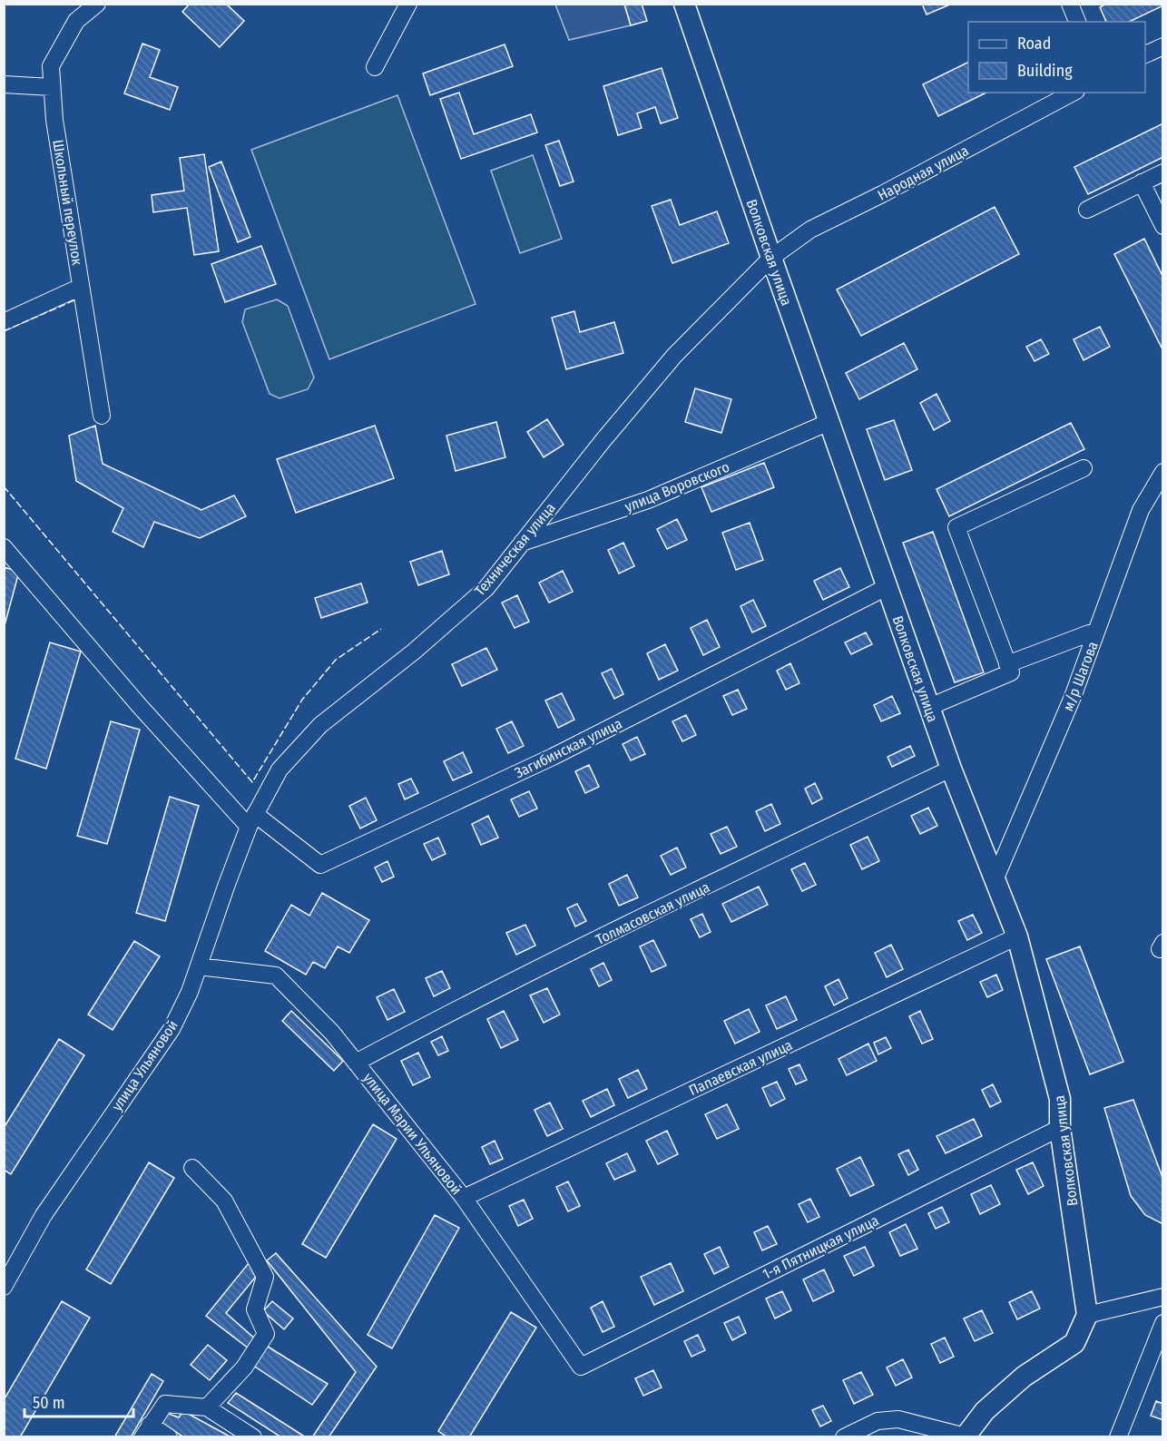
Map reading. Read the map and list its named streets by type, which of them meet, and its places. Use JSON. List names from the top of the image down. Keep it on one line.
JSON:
{"streets":{"main road":["Волковская улица"],"street":["Народная улица","Школьный переулок","улица Воровского","Техническая улица","м/р Шагова","Загибинская улица","Толмасовская улица","улица Ульяновой","Папаевская улица","улица Марии Ульяновой","1-я Пятницкая улица"]},"crossings":[["Народная улица","Волковская улица"],["Народная улица","Техническая улица"],["Волковская улица","улица Воровского"],["Волковская улица","Техническая улица"],["Волковская улица","м/р Шагова"],["Волковская улица","Загибинская улица"],["Волковская улица","Толмасовская улица"],["Волковская улица","Папаевская улица"],["Волковская улица","1-я Пятницкая улица"],["улица Воровского","Техническая улица"],["Техническая улица","Загибинская улица"],["Техническая улица","улица Ульяновой"],["Загибинская улица","улица Ульяновой"],["Толмасовская улица","улица Марии Ульяновой"],["улица Ульяновой","улица Марии Ульяновой"],["Папаевская улица","улица Марии Ульяновой"],["улица Марии Ульяновой","1-я Пятницкая улица"]],"legend":["Road","Building"],"scale_bar":"50 m"}
